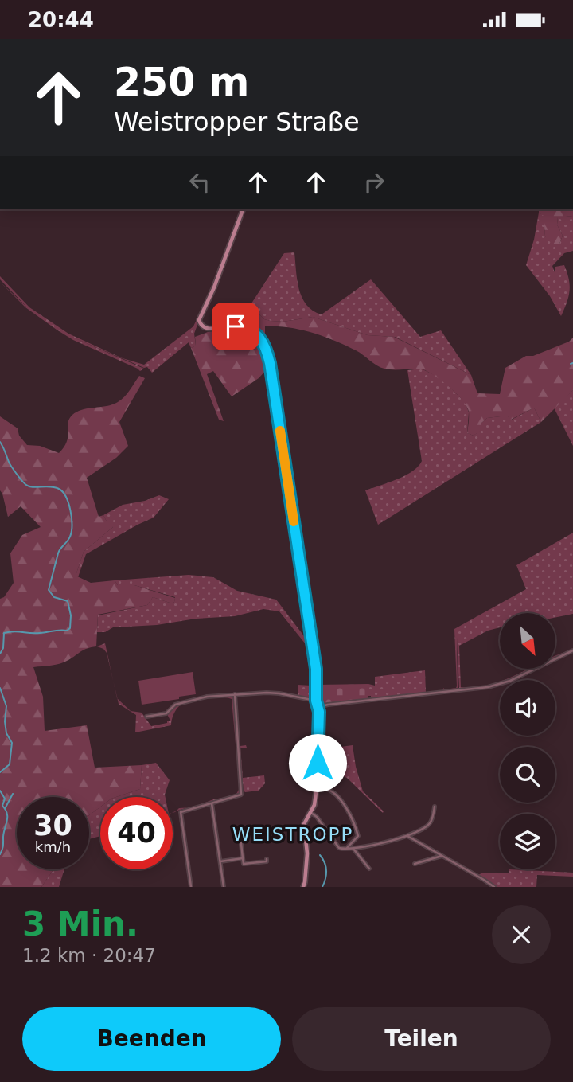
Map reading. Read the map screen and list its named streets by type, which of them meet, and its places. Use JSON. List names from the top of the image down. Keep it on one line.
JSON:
{"districts":["WEISTROPP"],"north":"bottom right","page":{"status":"20:44","turn":["250 m","Weistropper Straße"],"speed":"30 km/h","limit":"40","heading":["3 Min.","1.2 km · 20:47"],"buttons":["Beenden","Teilen"]}}
